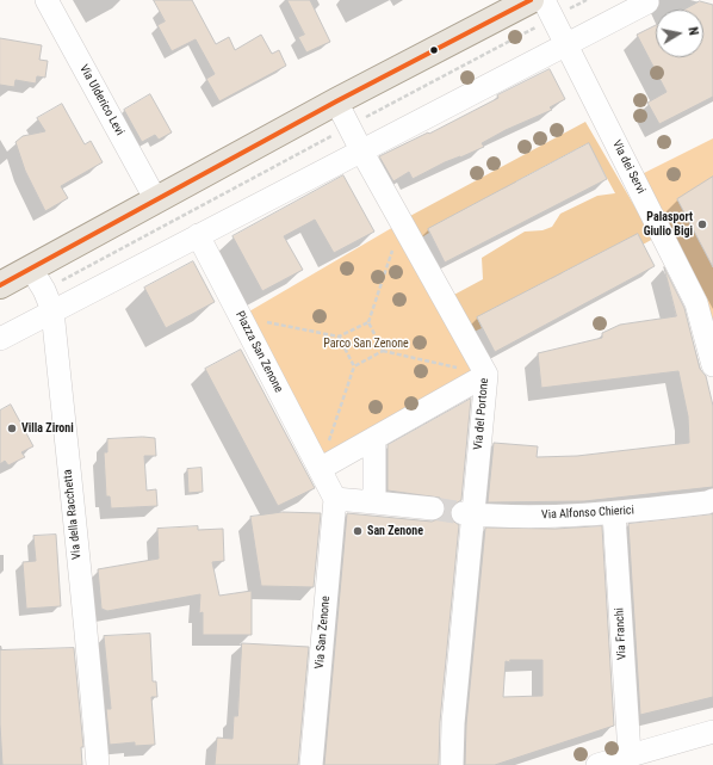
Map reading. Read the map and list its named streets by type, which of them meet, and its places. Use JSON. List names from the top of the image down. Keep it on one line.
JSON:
{"streets":{"street":["Via Ulderico Levi","Via dei Servi","Piazza San Zenone","Via del Portone","Via Alfonso Chierici","Via della Racchetta","Via San Zenone","Via Franchi"]},"crossings":[["Piazza San Zenone","Via San Zenone"],["Via del Portone","Via Alfonso Chierici"],["Via Alfonso Chierici","Via Franchi"]],"parks":["Parco San Zenone"],"places":["Palasport Giulio Bigi","Villa Zironi","San Zenone"],"north":"right"}
